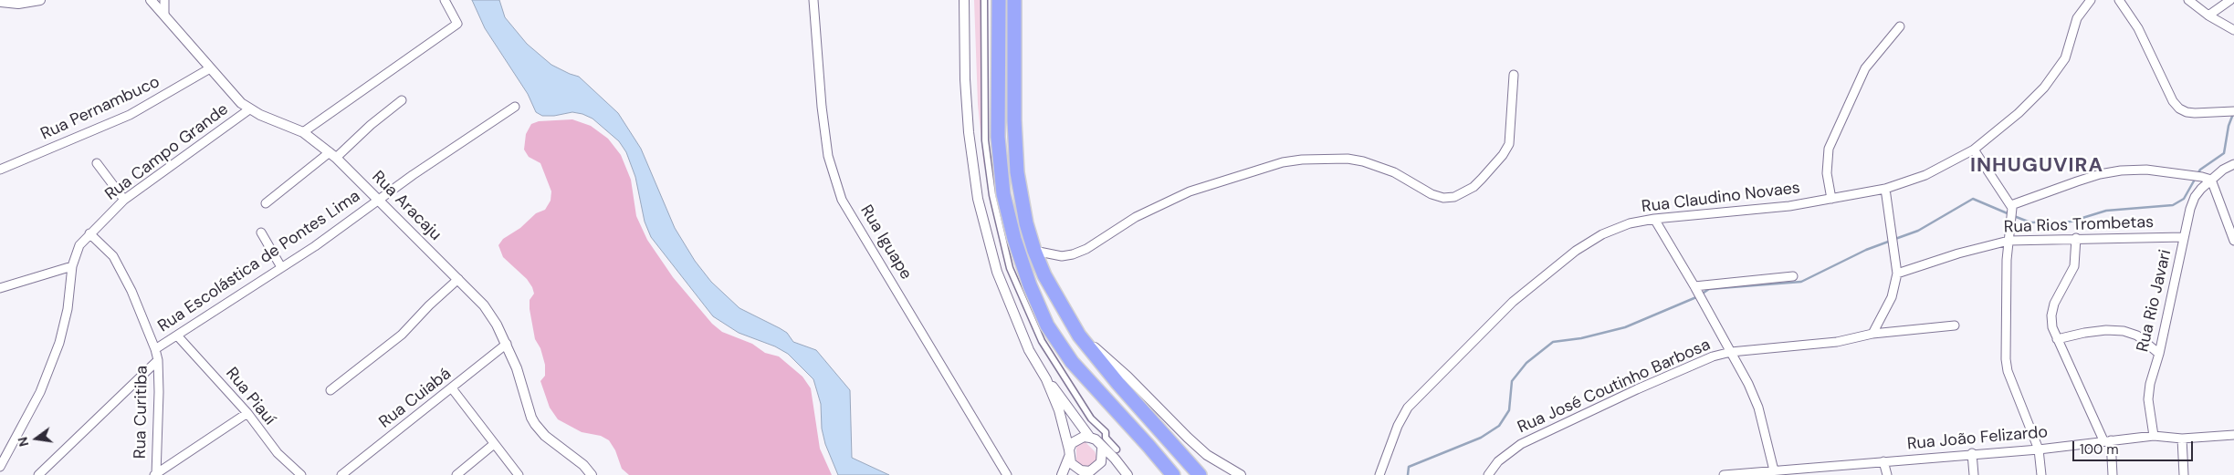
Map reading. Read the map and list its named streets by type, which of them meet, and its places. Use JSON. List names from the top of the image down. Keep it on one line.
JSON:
{"streets":{"street":["Rua Pernambuco","Rua Campo Grande","Rua Claudino Novaes","Rua Aracaju","Rua Rios Trombetas","Rua Iguape","Rua Escolástica de Pontes Lima","Rua Rio Javari","Rua José Coutinho Barbosa","Rua Piauí","Rua Cuiabá","Rua Curitiba","Rua João Felizardo"]},"crossings":[["Rua Pernambuco","Rua Aracaju"],["Rua Campo Grande","Rua Aracaju"],["Rua Campo Grande","Rua Curitiba"],["Rua Aracaju","Rua Escolástica de Pontes Lima"],["Rua Aracaju","Rua Cuiabá"],["Rua Rios Trombetas","Rua Rio Javari"],["Rua Escolástica de Pontes Lima","Rua Piauí"],["Rua Escolástica de Pontes Lima","Rua Curitiba"],["Rua Rio Javari","Rua João Felizardo"]],"districts":["INHUGUVIRA"],"scale_bar":"100 m","north":"left"}
